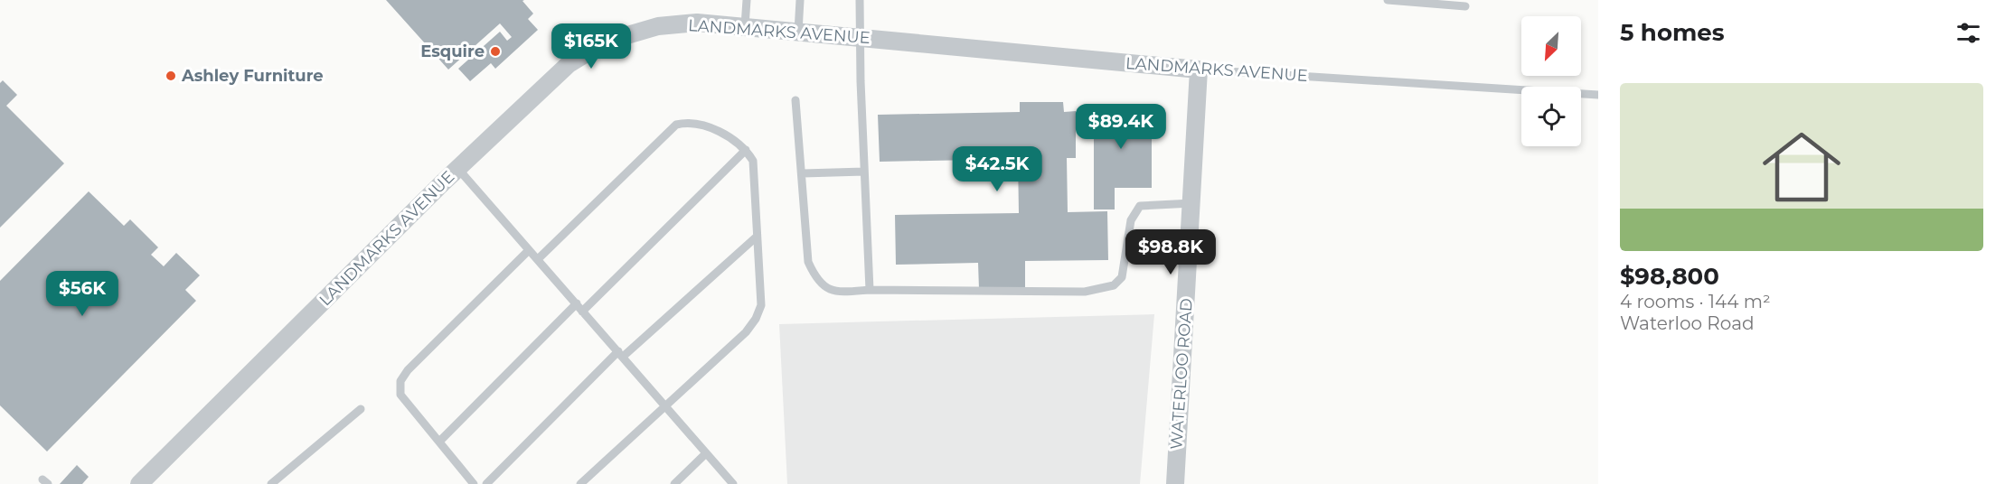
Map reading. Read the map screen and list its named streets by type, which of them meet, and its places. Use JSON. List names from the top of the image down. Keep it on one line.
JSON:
{"streets":{"street":["LANDMARKS AVENUE","WATERLOO ROAD"]},"crossings":[["LANDMARKS AVENUE","WATERLOO ROAD"]],"places":["Esquire","Ashley Furniture"],"north":"bottom left","page":{"heading":"5 homes","price":["$165K","$89.4K","$42.5K","$98.8K","$56K"],"list":[{"name":"$98,800","note":"4 rooms · 144 m² · Waterloo Road"}]}}
